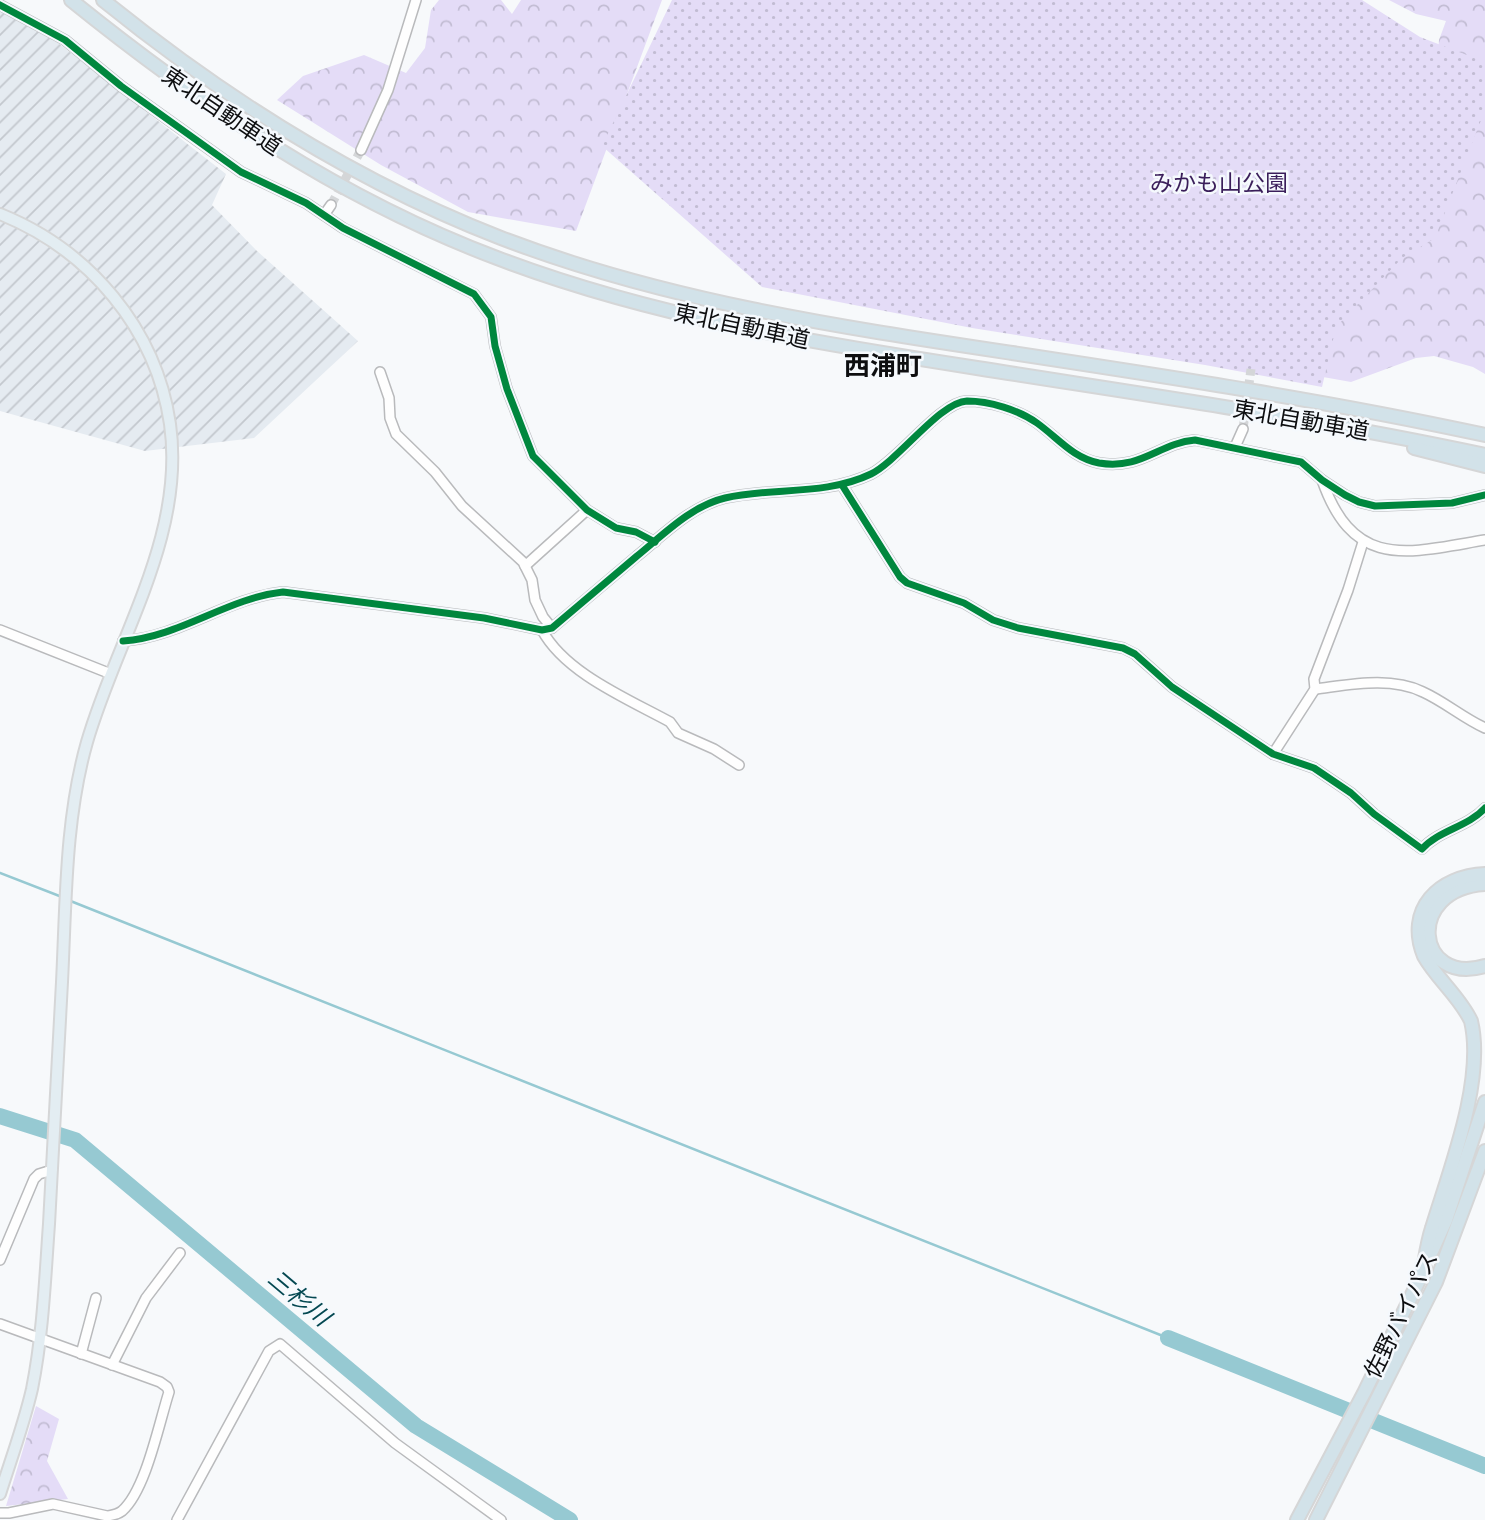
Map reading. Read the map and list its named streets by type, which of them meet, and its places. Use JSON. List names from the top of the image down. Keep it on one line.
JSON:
{"streets":{"highway":["東北自動車道","佐野バイパス"]},"districts":["西浦町"],"water":["三杉川"],"parks":["みかも山公園"]}
